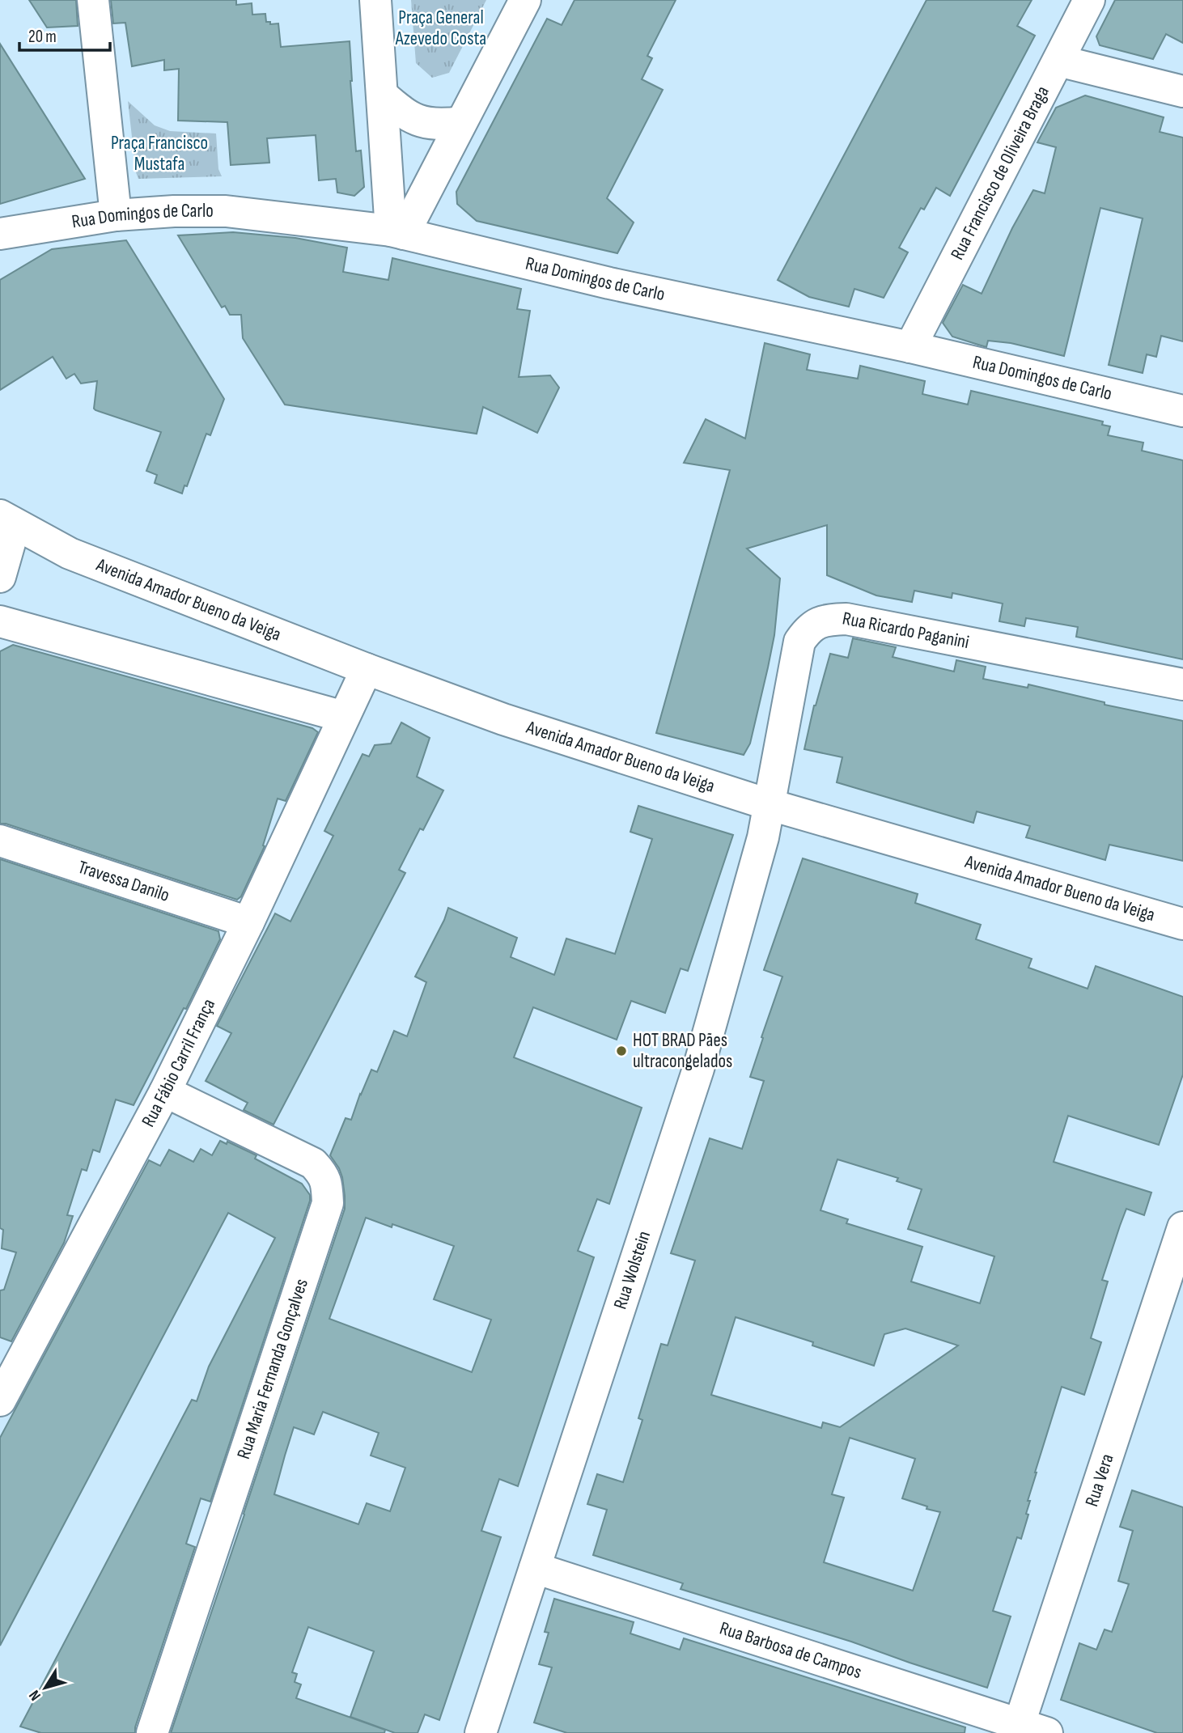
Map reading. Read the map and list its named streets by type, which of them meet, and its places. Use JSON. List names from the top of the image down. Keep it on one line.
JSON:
{"streets":{"street":["Rua Francisco de Oliveira Braga","Rua Domingos de Carlo","Avenida Amador Bueno da Veiga","Rua Ricardo Paganini","Travessa Danilo","Rua Fábio Carril França","Rua Wolstein","Rua Maria Fernanda Gonçalves","Rua Vera","Rua Barbosa de Campos"]},"crossings":[["Rua Francisco de Oliveira Braga","Rua Domingos de Carlo"],["Avenida Amador Bueno da Veiga","Rua Ricardo Paganini"],["Avenida Amador Bueno da Veiga","Rua Fábio Carril França"],["Avenida Amador Bueno da Veiga","Rua Wolstein"],["Rua Ricardo Paganini","Rua Wolstein"],["Travessa Danilo","Rua Fábio Carril França"],["Rua Fábio Carril França","Rua Maria Fernanda Gonçalves"],["Rua Wolstein","Rua Barbosa de Campos"],["Rua Vera","Rua Barbosa de Campos"]],"parks":["Praça General Azevedo Costa","Praça Francisco Mustafa"],"places":["HOT BRAD Pães ultracongelados"],"scale_bar":"20 m","north":"bottom left"}
